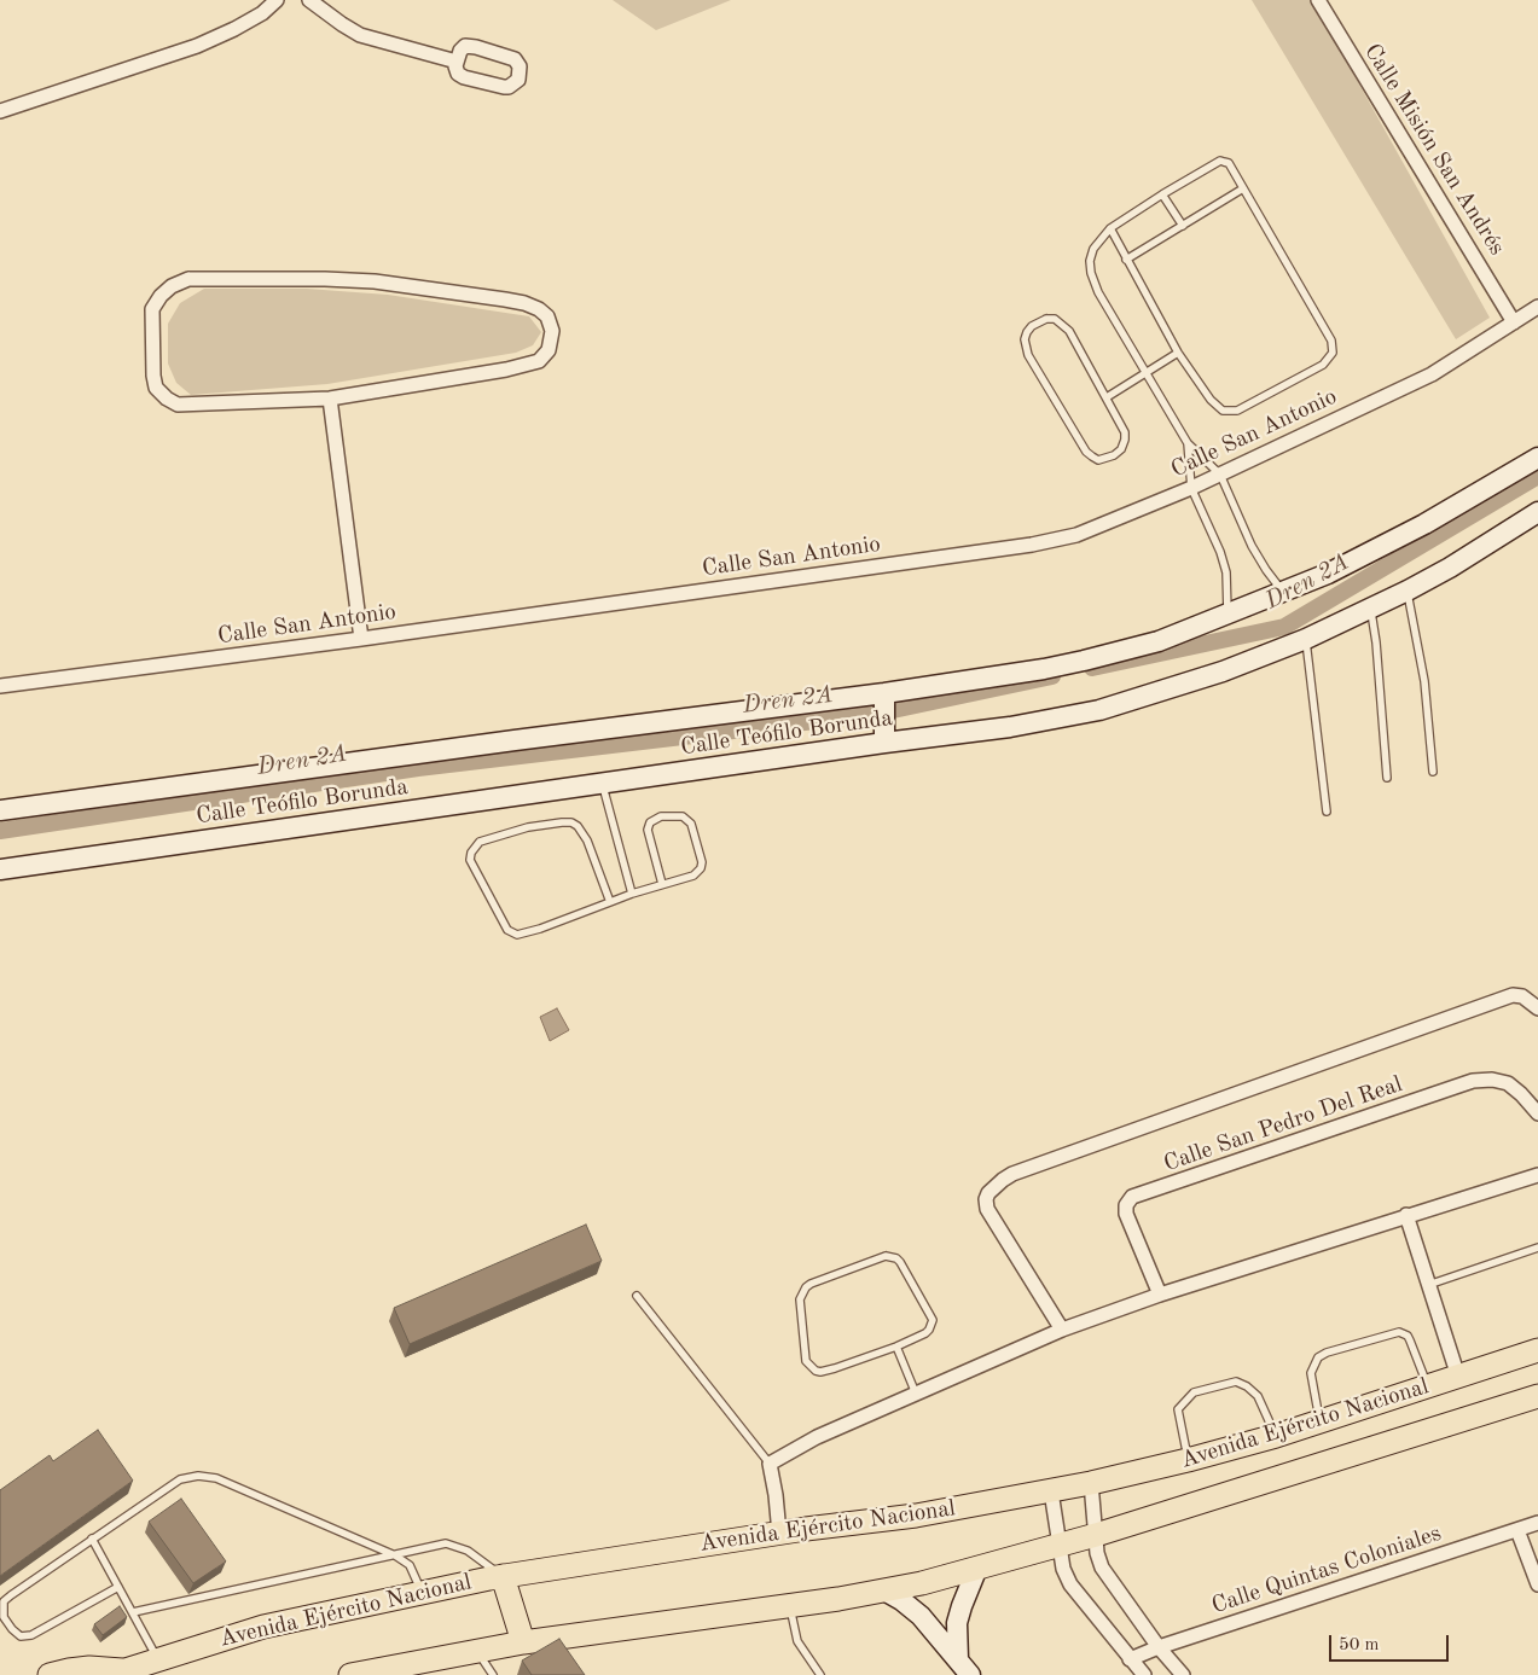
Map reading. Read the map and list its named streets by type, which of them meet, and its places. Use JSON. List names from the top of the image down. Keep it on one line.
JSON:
{"streets":{"main road":["Calle Teófilo Borunda","Avenida Ejército Nacional"],"street":["Calle Misión San Andrés","Calle San Antonio","Calle San Pedro Del Real","Calle Quintas Coloniales"]},"crossings":[["Calle Misión San Andrés","Calle San Antonio"]],"water":["Dren 2A"],"scale_bar":"50 m"}
